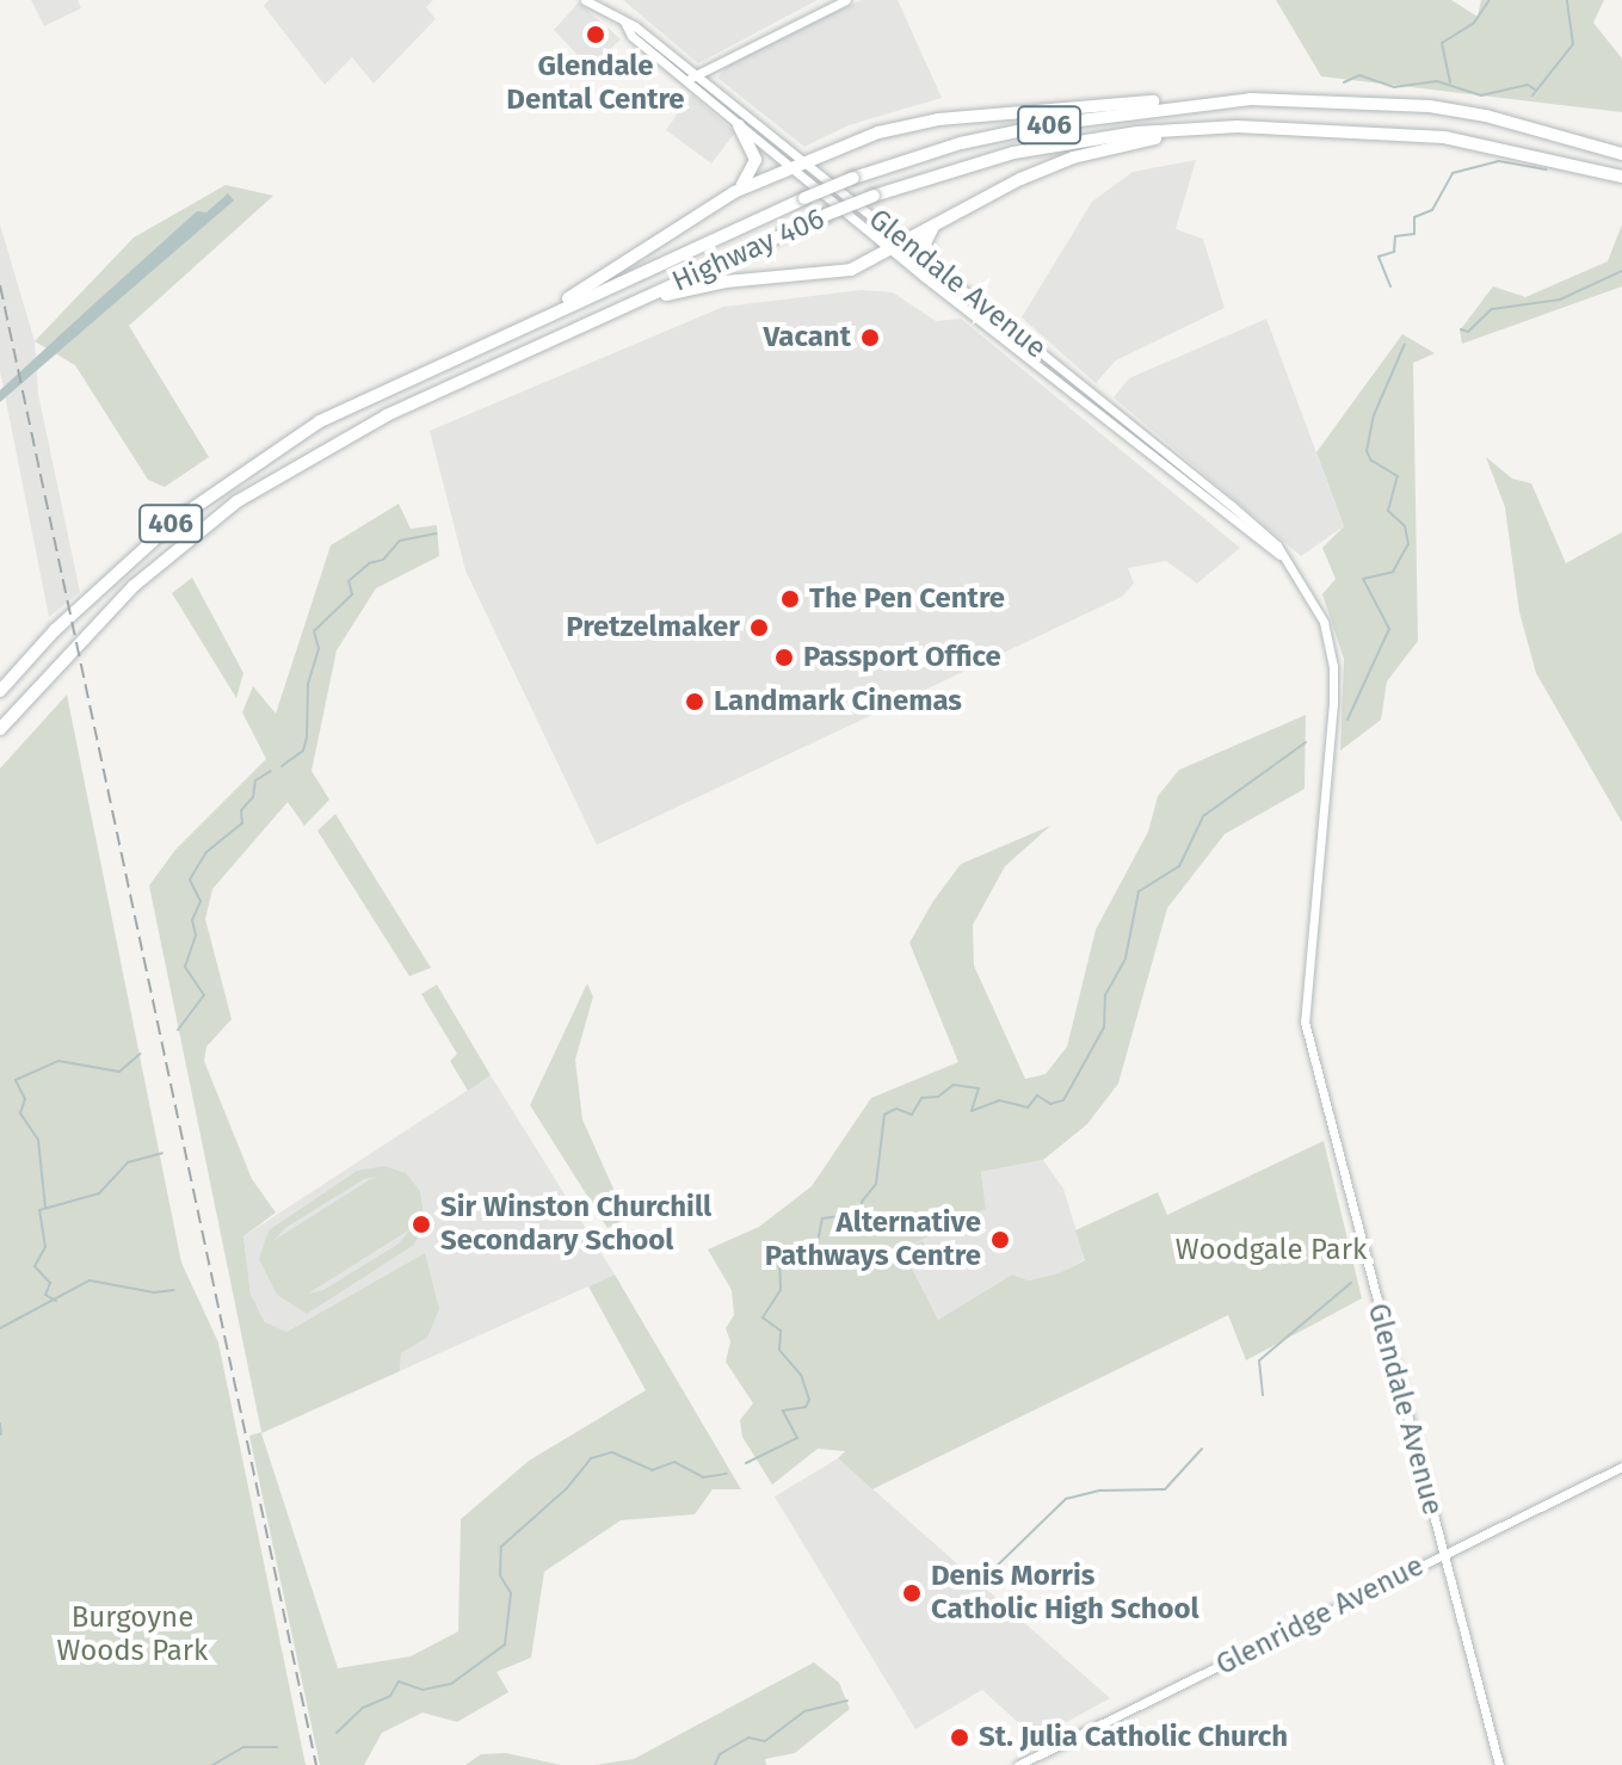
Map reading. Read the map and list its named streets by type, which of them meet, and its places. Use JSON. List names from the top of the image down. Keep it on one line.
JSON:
{"streets":{"highway":["406","Highway 406"],"main road":["Glendale Avenue","Glenridge Avenue"]},"crossings":[["Glendale Avenue","Glenridge Avenue"]],"parks":["Woodgale Park","Burgoyne Woods Park"],"places":["Glendale Dental Centre","Vacant","The Pen Centre","Pretzelmaker","Passport Office","Landmark Cinemas","Sir Winston Churchill Secondary School","Alternative Pathways Centre","Denis Morris Catholic High School","St. Julia Catholic Church"]}
